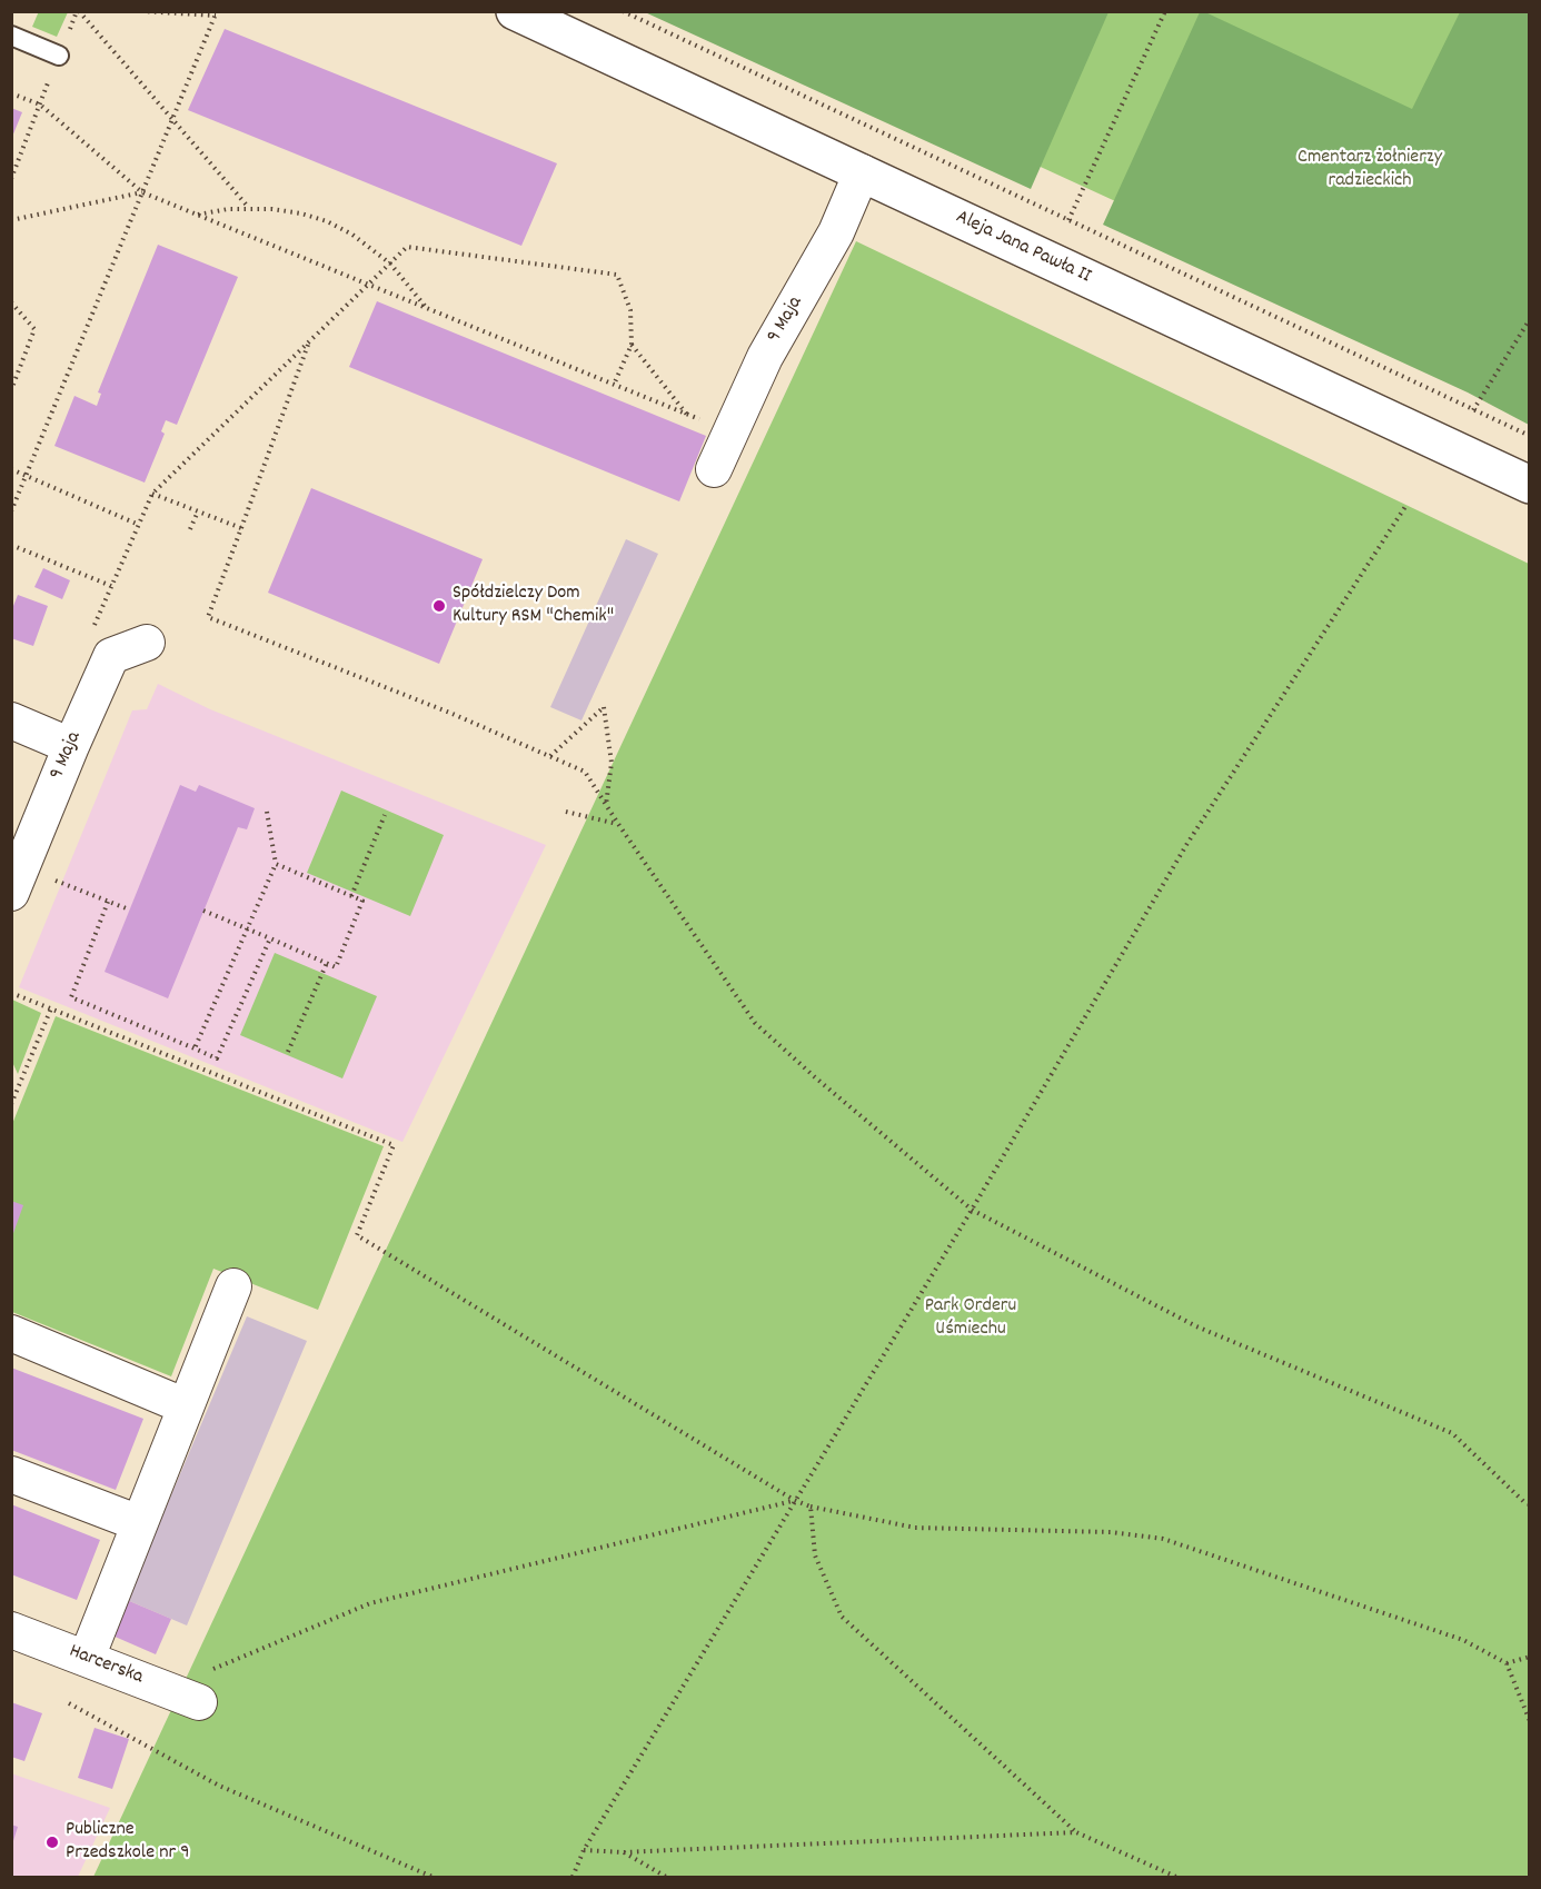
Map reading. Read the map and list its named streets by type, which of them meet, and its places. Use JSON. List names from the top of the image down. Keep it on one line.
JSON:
{"streets":{"main road":["Aleja Jana Pawła II"],"street":["9 Maja","Harcerska"]},"crossings":[["Aleja Jana Pawła II","9 Maja"]],"parks":["Cmentarz żołnierzy radzieckich","Park Orderu Uśmiechu"],"places":["Spółdzielczy Dom Kultury RSM \"Chemik\"","Publiczne Przedszkole nr 9"]}
